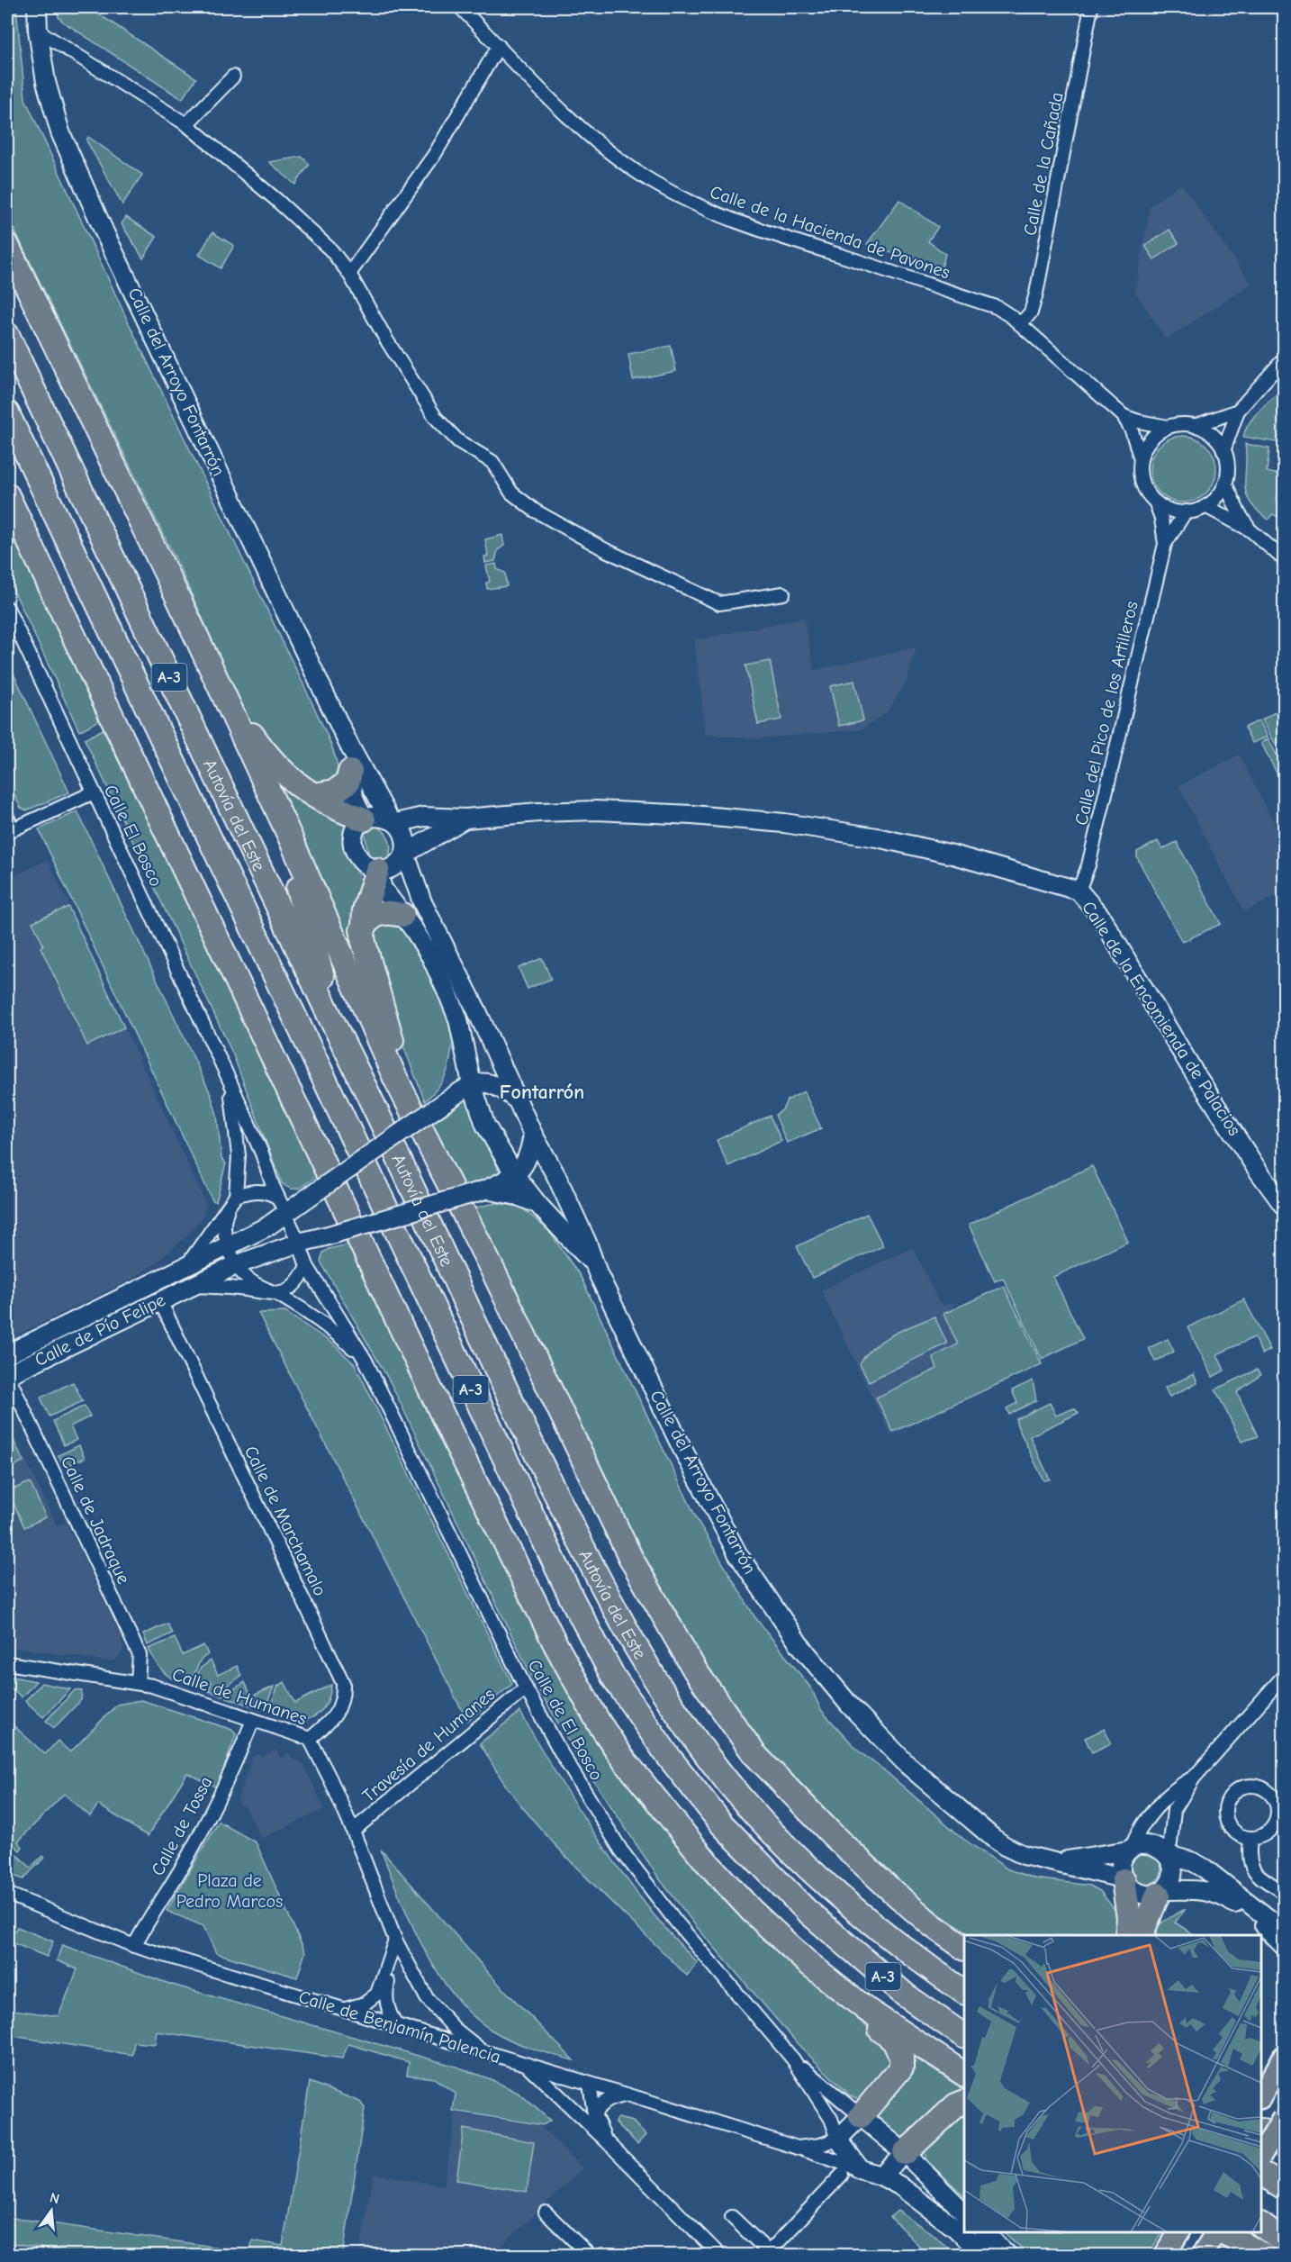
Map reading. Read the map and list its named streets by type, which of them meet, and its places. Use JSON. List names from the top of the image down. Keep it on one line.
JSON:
{"streets":{"highway":["A-3","Autovía del Este"],"street":["Calle de la Cañada","Calle de la Hacienda de Pavones","Calle del Arroyo Fontarrón","Calle del Pico de los Artilleros","Calle El Bosco","Calle de la Encomienda de Palacios","Calle de Pío Felipe","Calle de Jadraque","Calle de Marchamalo","Calle de Humanes","Calle de El Bosco","Travesía de Humanes","Calle de Tossa","Calle de Benjamín Palencia"]},"crossings":[["Calle de la Cañada","Calle de la Hacienda de Pavones"],["Calle de la Hacienda de Pavones","Calle del Pico de los Artilleros"],["Calle del Arroyo Fontarrón","Calle de la Encomienda de Palacios"],["Calle del Arroyo Fontarrón","Calle de Pío Felipe"],["Calle del Pico de los Artilleros","Calle de la Encomienda de Palacios"],["Calle El Bosco","Calle de Pío Felipe"],["Calle de Pío Felipe","Calle de Jadraque"],["Calle de Pío Felipe","Calle de Marchamalo"],["Calle de Pío Felipe","Calle de El Bosco"],["Calle de Jadraque","Calle de Humanes"],["Calle de Marchamalo","Calle de Humanes"],["Calle de Humanes","Travesía de Humanes"],["Calle de Humanes","Calle de Tossa"],["Calle de Humanes","Calle de Benjamín Palencia"],["Calle de El Bosco","Travesía de Humanes"],["Calle de El Bosco","Calle de Benjamín Palencia"],["Calle de Tossa","Calle de Benjamín Palencia"]],"districts":["Fontarrón"],"parks":["Plaza de Pedro Marcos"],"north":"top"}
